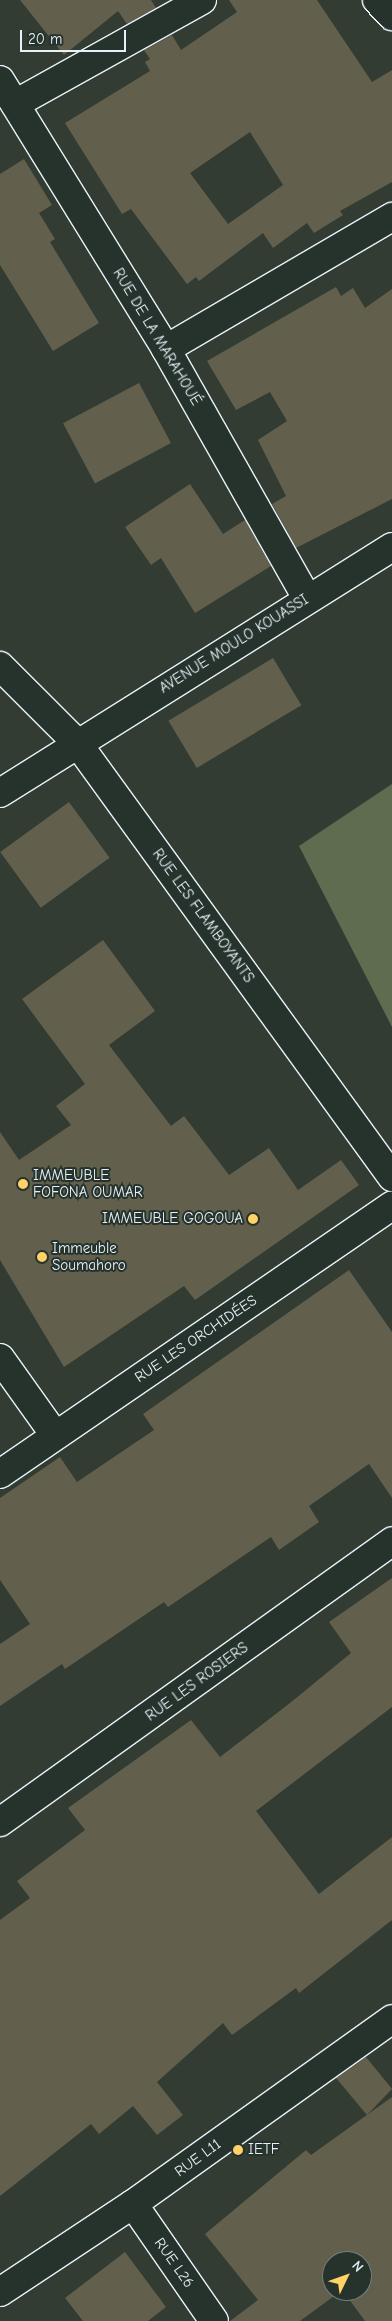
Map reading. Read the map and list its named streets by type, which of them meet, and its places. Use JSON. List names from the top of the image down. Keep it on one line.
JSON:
{"streets":{"street":["RUE DE LA MARAHOUÉ","AVENUE MOULO KOUASSI","RUE LES FLAMBOYANTS","RUE LES ORCHIDÉES","RUE LES ROSIERS","RUE L11","RUE L26"]},"crossings":[["RUE DE LA MARAHOUÉ","AVENUE MOULO KOUASSI"],["AVENUE MOULO KOUASSI","RUE LES FLAMBOYANTS"],["RUE L11","RUE L26"]],"places":["IMMEUBLE FOFONA OUMAR","IMMEUBLE GOGOUA","Immeuble Soumahoro","IETF"],"scale_bar":"20 m","north":"top right"}
